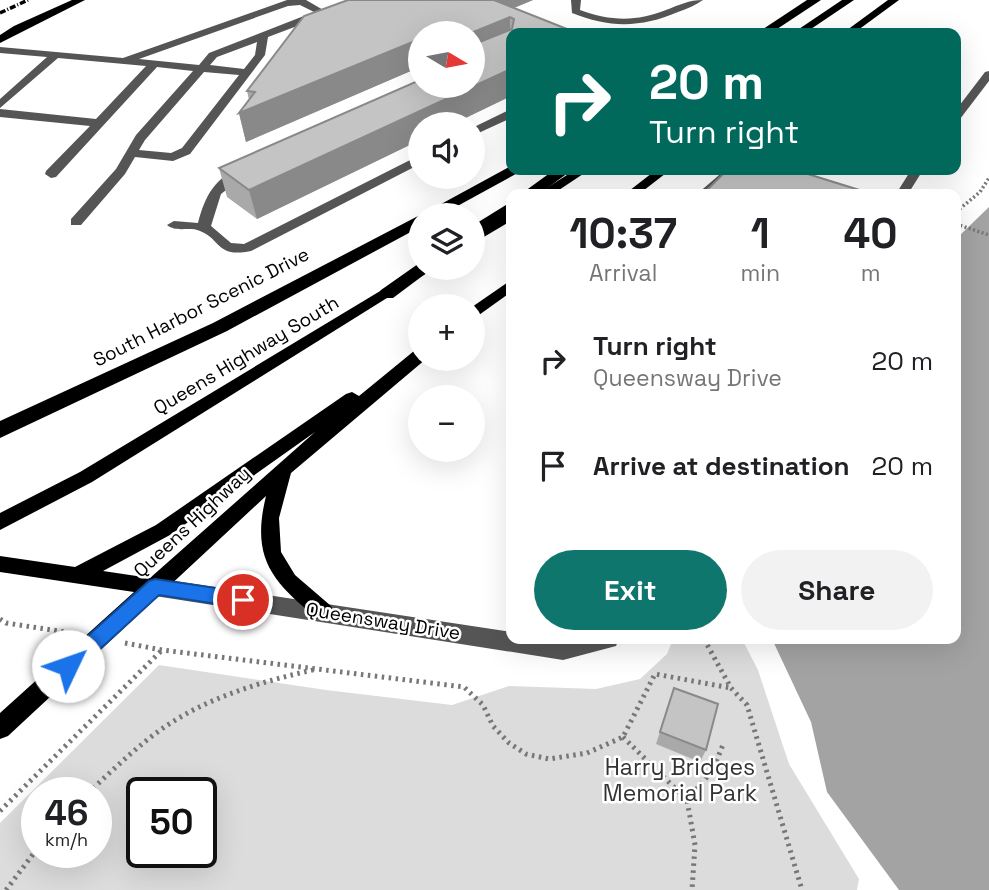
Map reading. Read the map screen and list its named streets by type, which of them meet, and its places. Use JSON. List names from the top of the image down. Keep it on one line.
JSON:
{"streets":{"highway":["South Harbor Scenic Drive"],"main road":["Queens Highway South","Queens Highway"],"street":["Queensway Drive"]},"crossings":[["Queens Highway","Queensway Drive"]],"parks":["Harry Bridges Memorial Park"],"north":"right","page":{"map_buttons":["+","−"],"turn":["20 m","Turn right"],"eta":["10:37","Arrival","1","min","40","m"],"list":[{"name":"Turn right","note":"Queensway Drive","value":"20 m"},{"name":"Arrive at destination","value":"20 m"}],"buttons":["Exit","Share"],"speed":"46 km/h","limit":"50"}}
